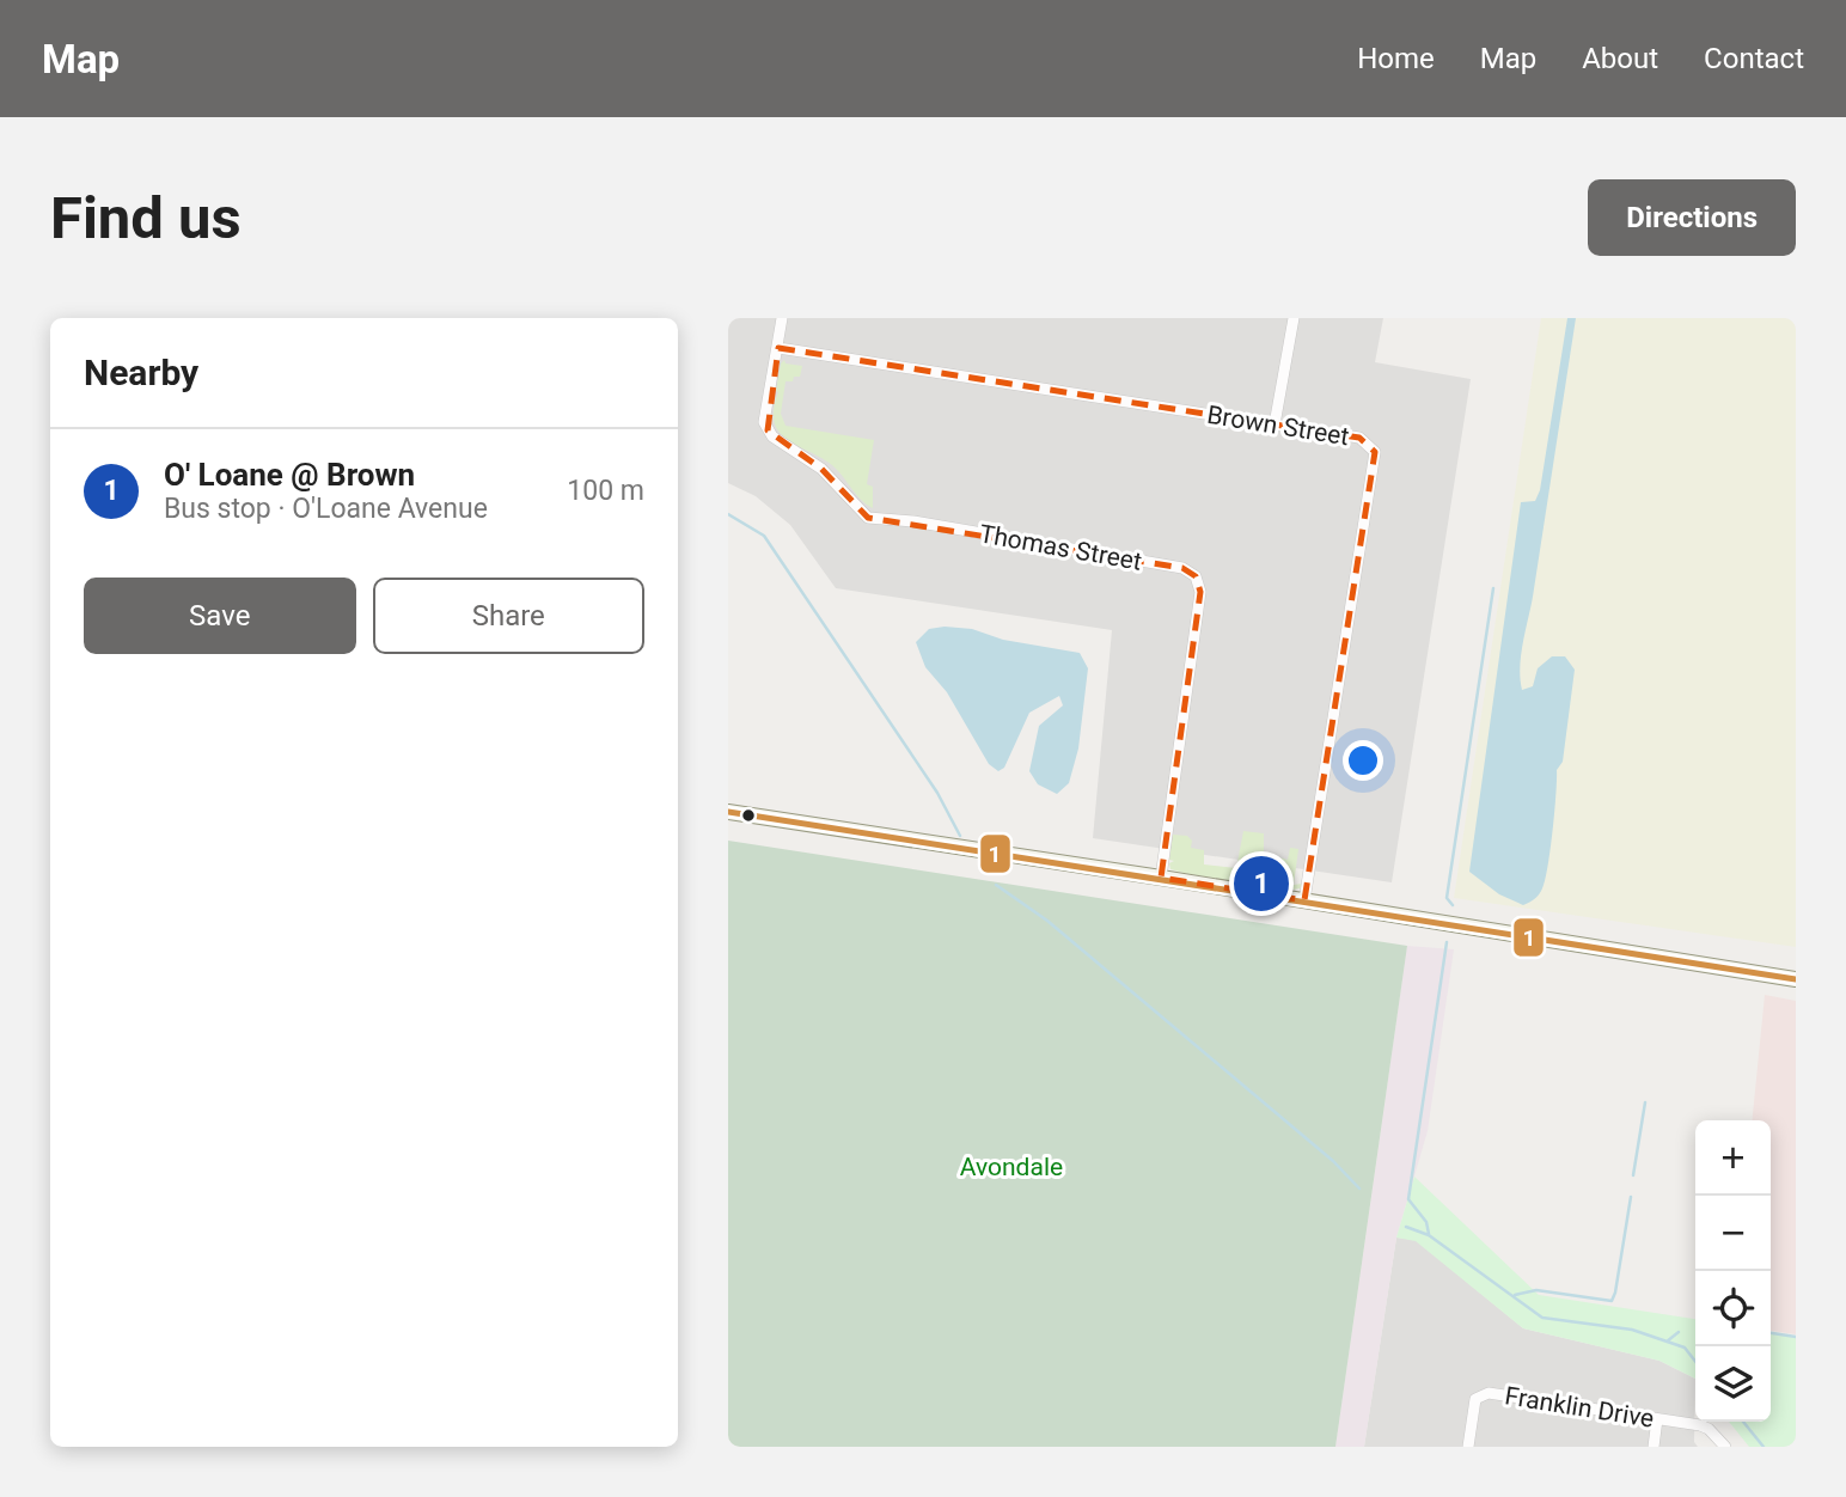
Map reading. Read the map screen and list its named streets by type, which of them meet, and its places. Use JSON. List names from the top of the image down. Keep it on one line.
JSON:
{"streets":{"street":["Brown Street","Thomas Street","Franklin Drive"]},"crossings":[["Brown Street","Thomas Street"]],"parks":["Avondale"],"lines":["transit line 1"],"page":{"header":"Map","nav":["Home","Map","About","Contact"],"buttons":["Directions",["Save","Share"]],"title":"Find us","heading":"Nearby","list":[{"mark":"1","name":"O' Loane @ Brown","note":"Bus stop · O'Loane Avenue","value":"100 m"}],"pins":"1","map_buttons":["+","−"]}}
